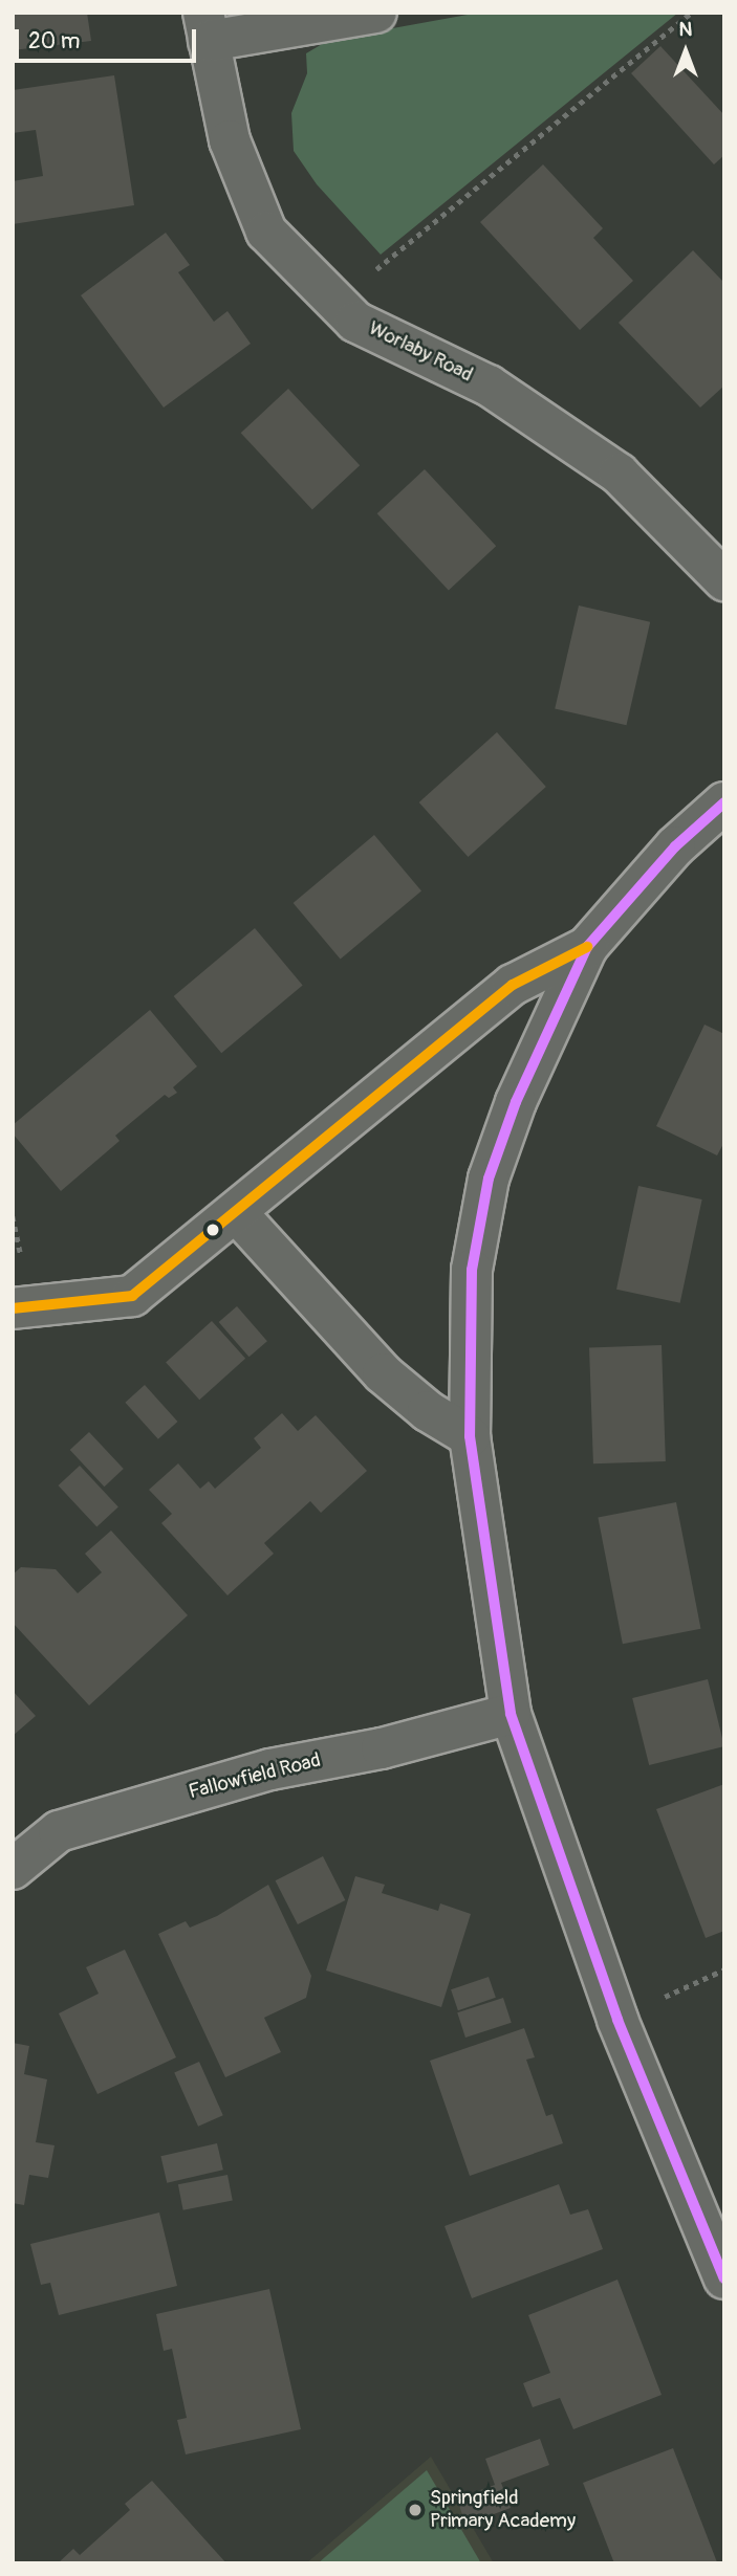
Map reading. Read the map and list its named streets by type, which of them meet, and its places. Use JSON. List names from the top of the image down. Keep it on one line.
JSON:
{"streets":{"street":["Worlaby Road","Fallowfield Road"]},"places":["Springfield Primary Academy"],"scale_bar":"20 m","north":"top"}
